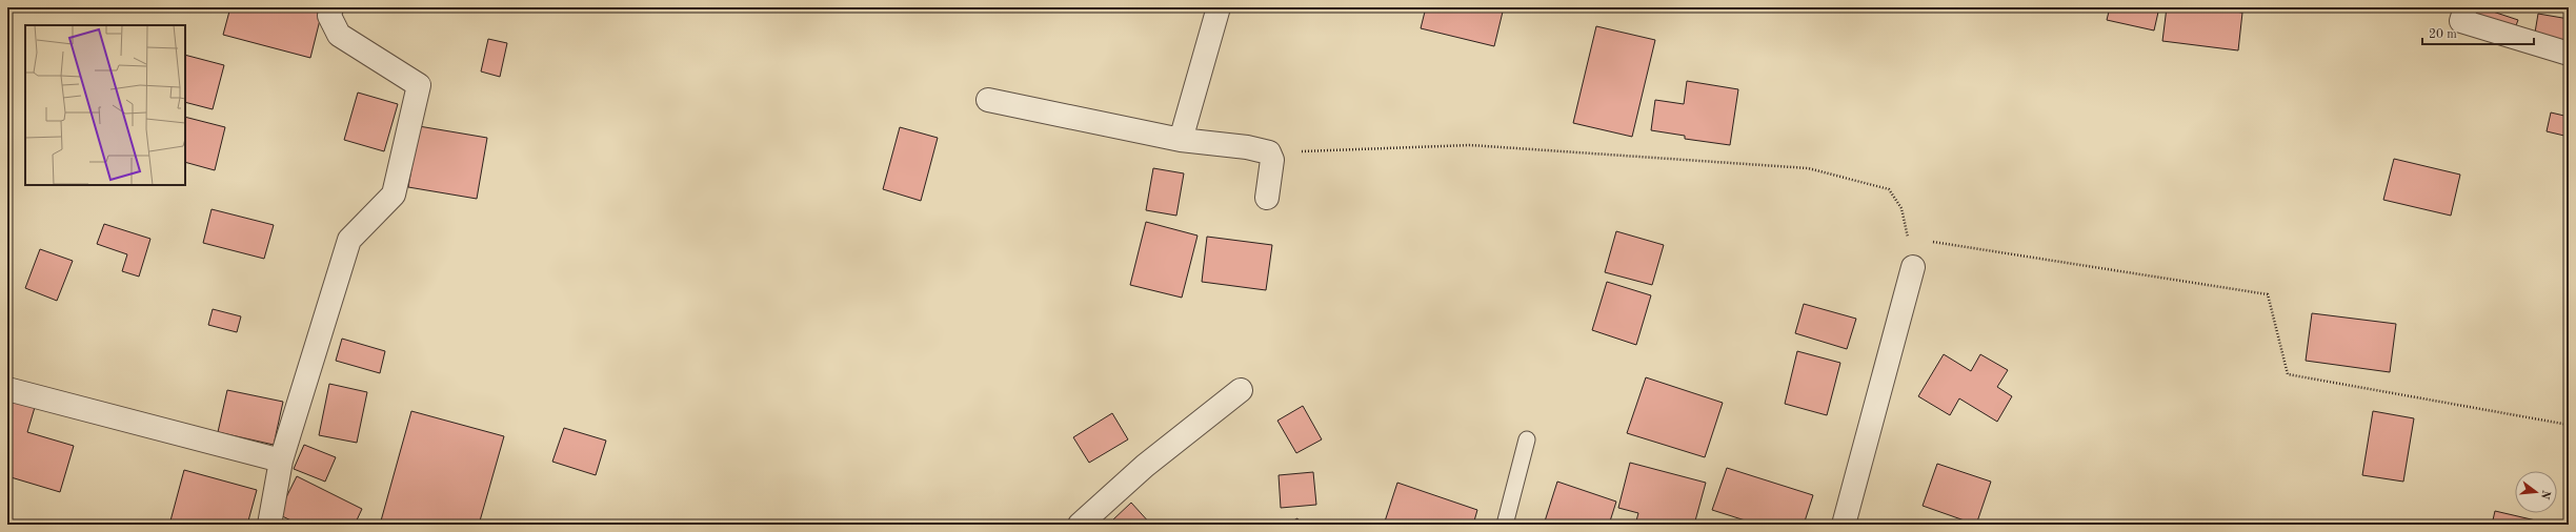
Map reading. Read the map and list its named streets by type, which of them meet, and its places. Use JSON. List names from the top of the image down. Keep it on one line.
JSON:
{"scale_bar":"20 m","north":"right"}
